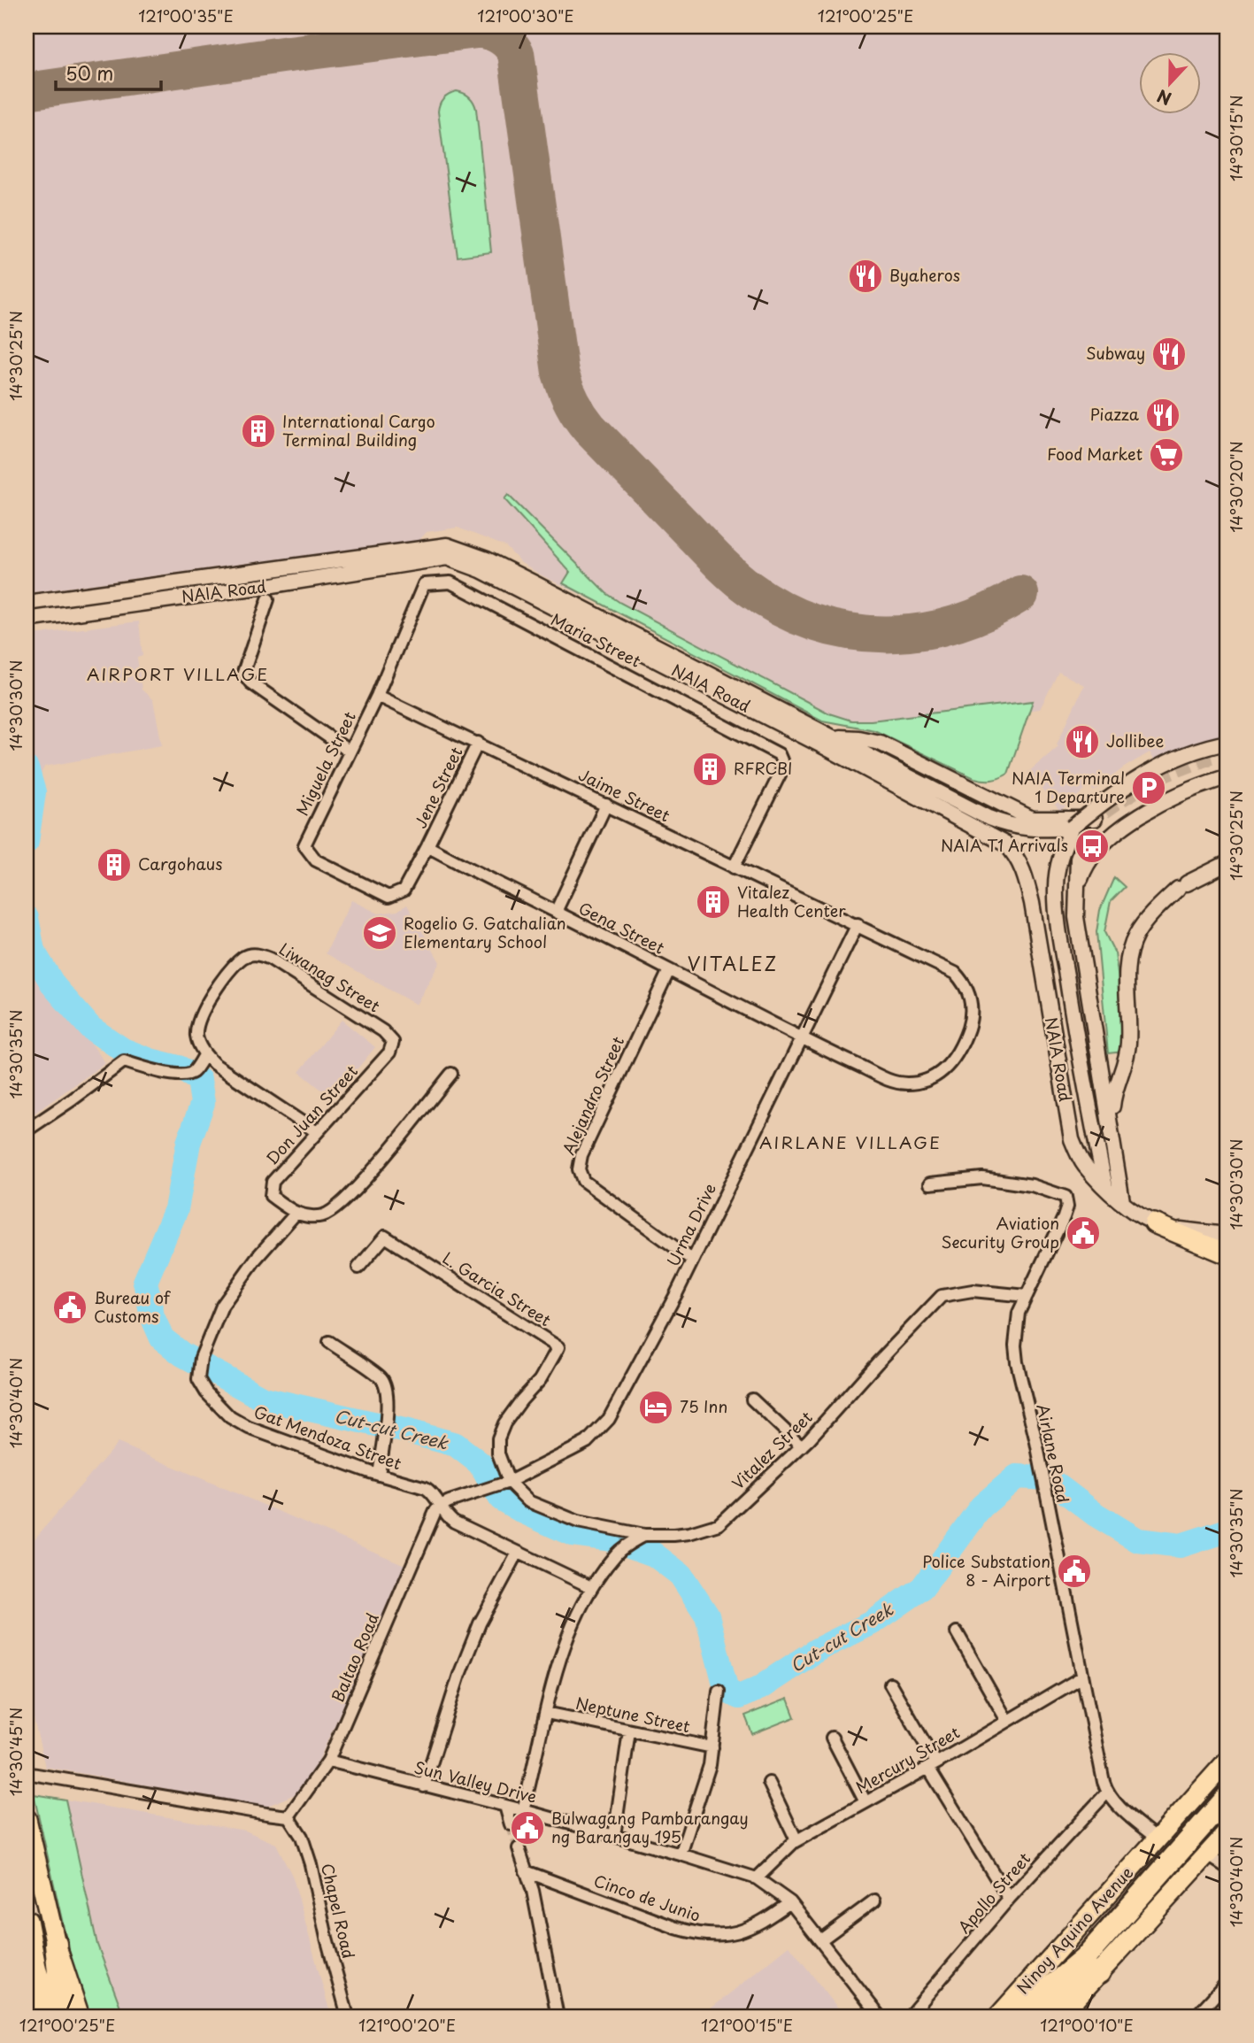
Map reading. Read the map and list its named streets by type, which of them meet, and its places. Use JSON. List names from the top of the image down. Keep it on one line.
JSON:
{"streets":{"main road":["Ninoy Aquino Avenue"],"street":["NAIA Road","Maria Street","Miguela Street","Jene Street","Jaime Street","Gena Street","Liwanag Street","Alejandro Street","Don Juan Street","Urma Drive","L. Garcia Street","Gat Mendoza Street","Vitalez Street","Airlane Road","Baltao Road","Neptune Street","Mercury Street","Sun Valley Drive","Apollo Street","Cinco de Junio","Chapel Road"]},"crossings":[["Maria Street","Miguela Street"],["Maria Street","Jaime Street"],["Miguela Street","Jene Street"],["Miguela Street","Jaime Street"],["Jene Street","Jaime Street"],["Jene Street","Gena Street"],["Jaime Street","Gena Street"],["Jaime Street","Urma Drive"],["Gena Street","Alejandro Street"],["Gena Street","Urma Drive"],["Liwanag Street","Don Juan Street"],["Alejandro Street","Urma Drive"],["Don Juan Street","Gat Mendoza Street"],["Urma Drive","L. Garcia Street"],["Urma Drive","Gat Mendoza Street"],["Urma Drive","Vitalez Street"],["Urma Drive","Baltao Road"],["L. Garcia Street","Vitalez Street"],["Gat Mendoza Street","Baltao Road"],["Vitalez Street","Airlane Road"],["Airlane Road","Mercury Street"],["Airlane Road","Apollo Street"],["Baltao Road","Sun Valley Drive"],["Baltao Road","Chapel Road"],["Mercury Street","Sun Valley Drive"],["Sun Valley Drive","Cinco de Junio"]],"districts":["AIRPORT VILLAGE","VITALEZ","AIRLANE VILLAGE"],"water":["Cut-cut Creek"],"places":{"restaurant":["Byaheros","Subway","Piazza","Jollibee"],"building":["International Cargo Terminal Building","RFRCBI","Cargohaus","Vitalez Health Center"],"supermarket":["Food Market"],"parking":["NAIA Terminal 1 Departure"],"bus stop":["NAIA T1 Arrivals"],"school or university":["Rogelio G. Gatchalian Elementary School"],"public building":["Aviation Security Group","Bureau of Customs","Police Substation 8 - Airport","Bulwagang Pambarangay ng Barangay 195"],"hotel":["75 Inn"]},"scale_bar":"50 m","north":"bottom","coordinates":["121°00'35\"E","121°00'30\"E","121°00'25\"E","14°30'15\"N","14°30'25\"N","14°30'20\"N","14°30'30\"N","14°30'35\"N","14°30'40\"N","14°30'45\"N","121°00'20\"E","121°00'15\"E","121°00'10\"E"]}
